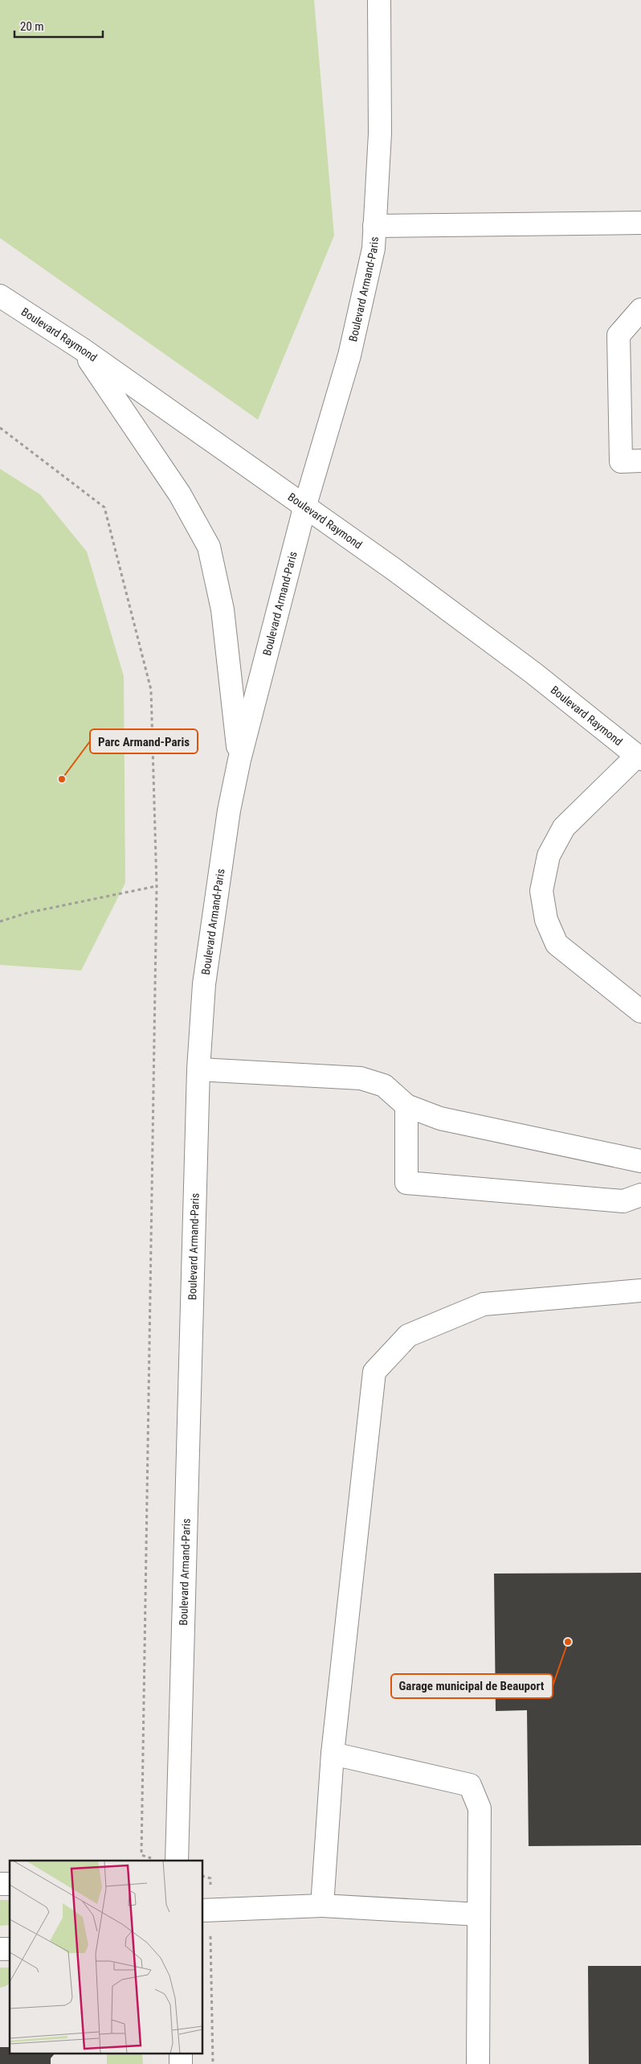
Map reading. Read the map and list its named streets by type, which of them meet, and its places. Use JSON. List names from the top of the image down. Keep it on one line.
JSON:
{"streets":{"street":["Boulevard Armand-Paris","Boulevard Raymond"]},"crossings":[["Boulevard Armand-Paris","Boulevard Raymond"]],"places":["Parc Armand-Paris","Garage municipal de Beauport"],"scale_bar":"20 m"}
